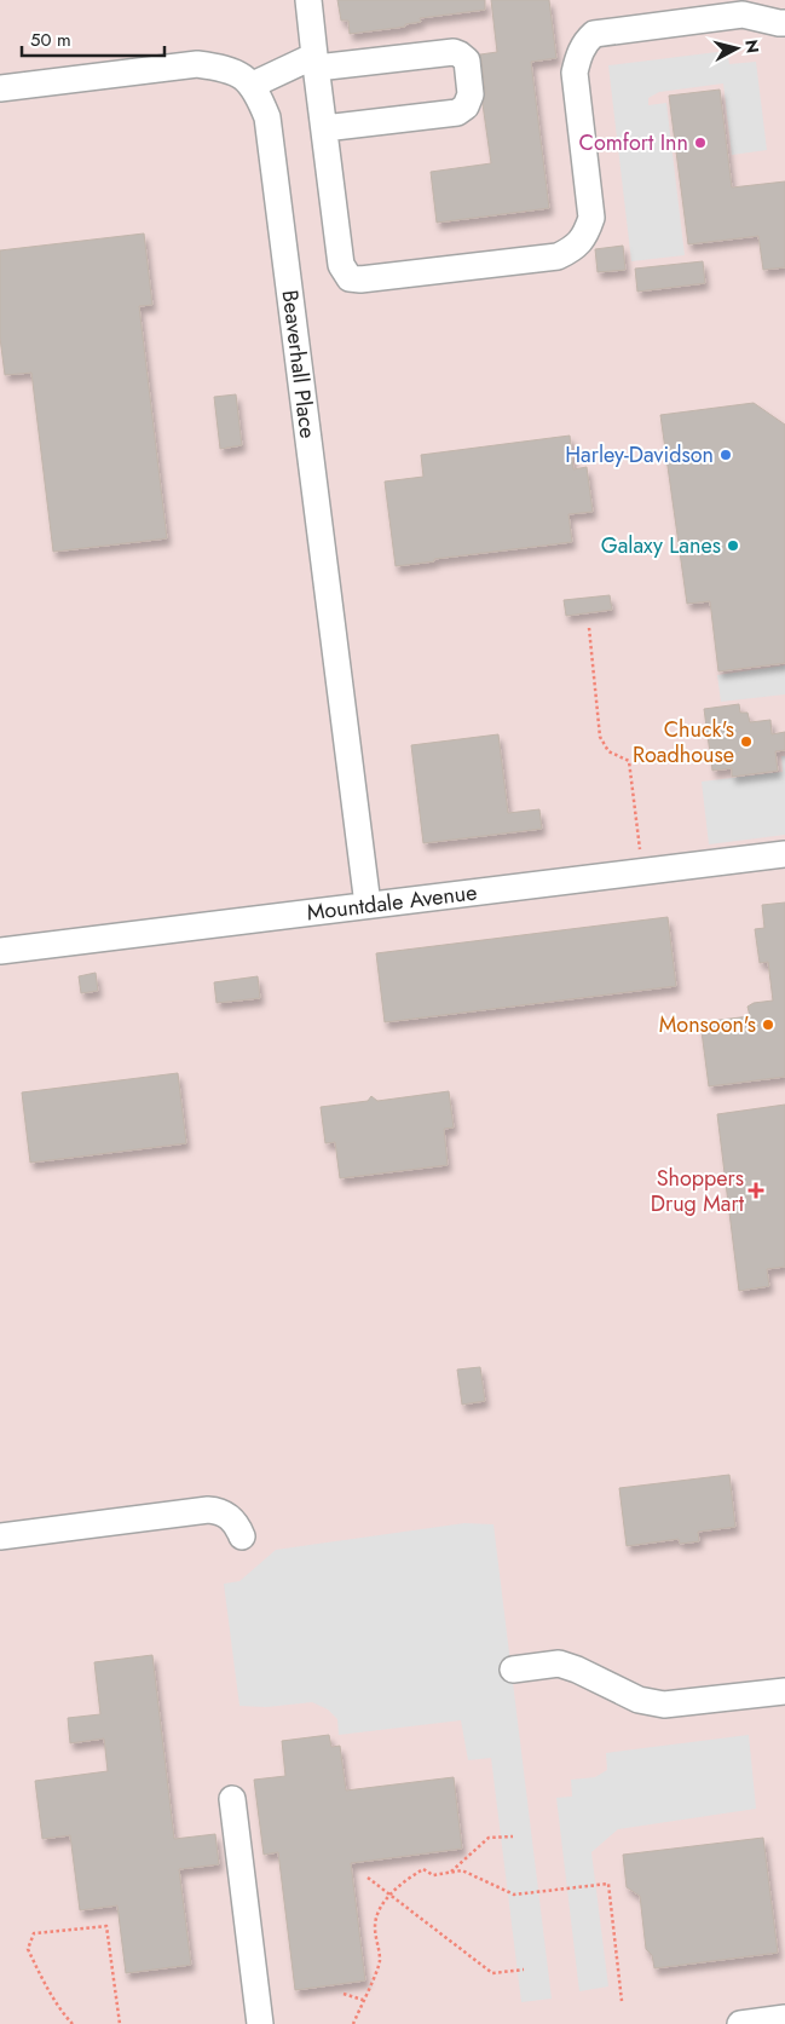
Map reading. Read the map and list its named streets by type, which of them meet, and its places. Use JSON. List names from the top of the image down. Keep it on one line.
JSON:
{"streets":{"street":["Beaverhall Place","Mountdale Avenue"]},"crossings":[["Beaverhall Place","Mountdale Avenue"]],"places":{"other":["Comfort Inn","Harley-Davidson","Galaxy Lanes","Chuck's Roadhouse","Monsoon's"],"health":["Shoppers Drug Mart"]},"scale_bar":"50 m","north":"right"}
